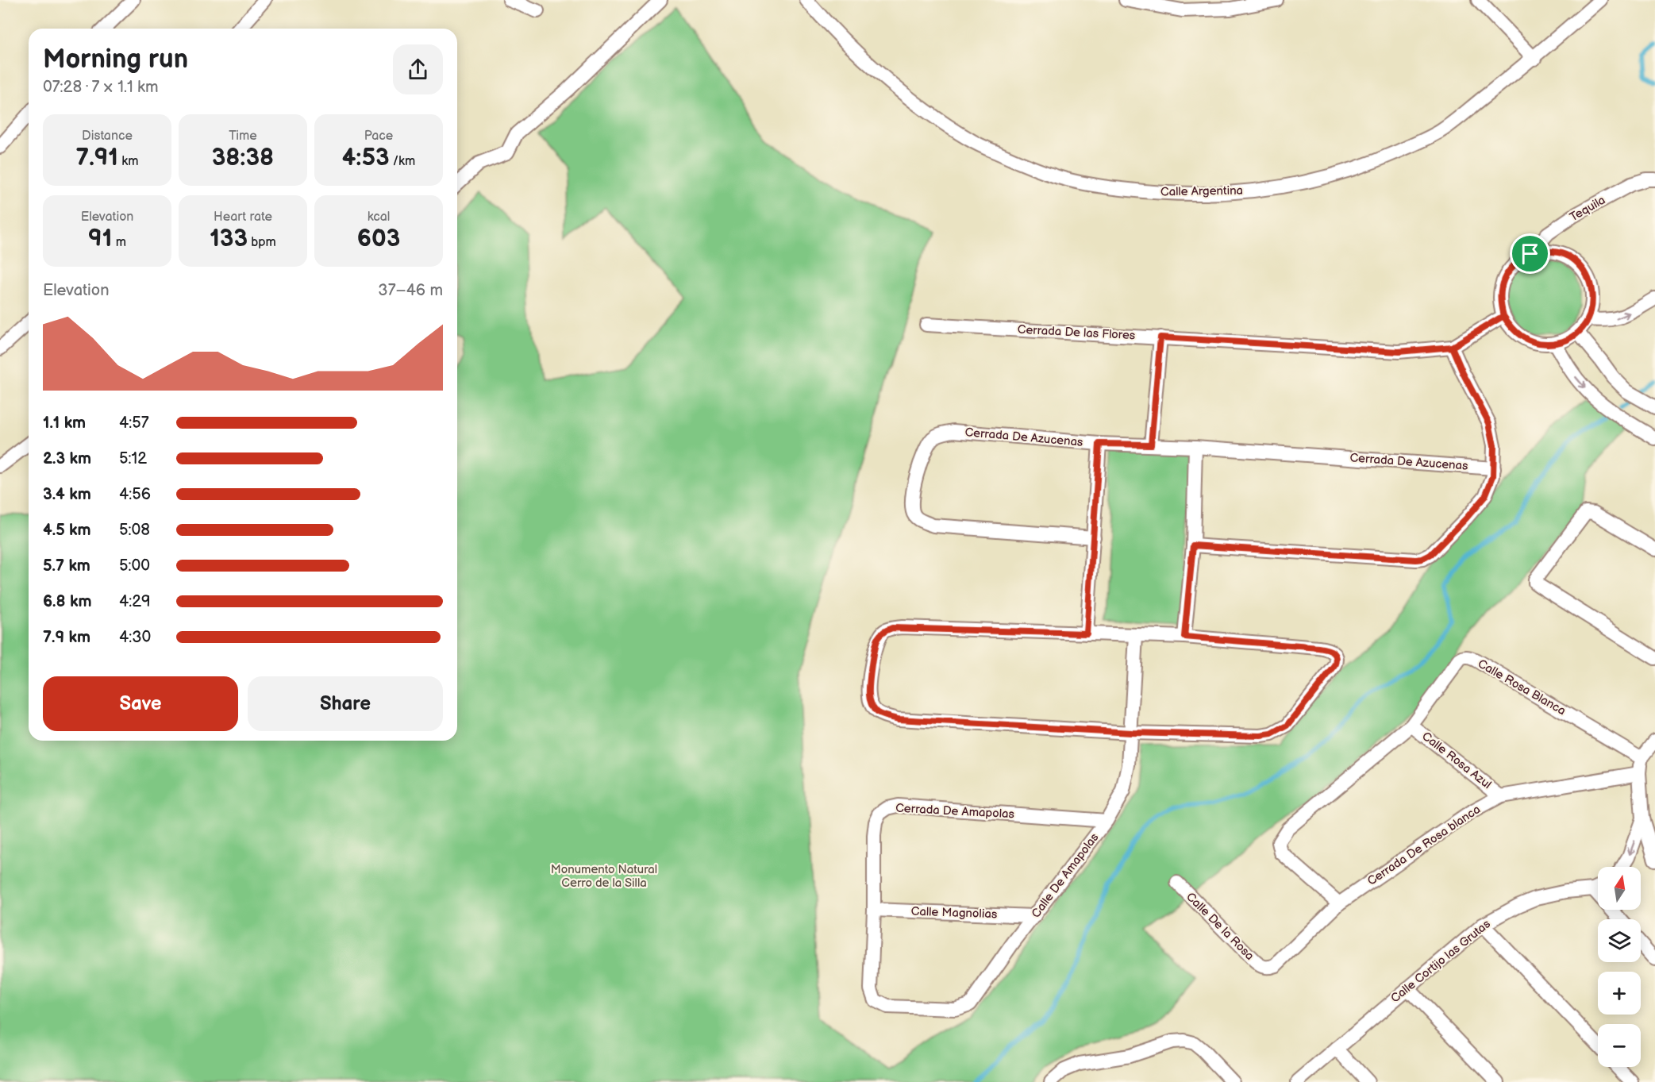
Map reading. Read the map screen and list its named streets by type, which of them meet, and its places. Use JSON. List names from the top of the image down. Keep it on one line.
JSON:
{"streets":{"street":["Calle Argentina","Tequila","Cerrada De las Flores","Cerrada De Azucenas","Calle Rosa Blanca","Calle Rosa Azul","Cerrada De Amapolas","Cerrada De Rosa blanca","Calle De Amapolas","Calle Magnolias","Calle De la Rosa","Calle Cortijo las Grutas"]},"crossings":[["Tequila","Cerrada De las Flores"],["Calle Rosa Blanca","Calle Rosa Azul"],["Calle Rosa Blanca","Cerrada De Rosa blanca"],["Calle Rosa Azul","Cerrada De Rosa blanca"],["Cerrada De Amapolas","Calle De Amapolas"],["Cerrada De Amapolas","Calle Magnolias"],["Cerrada De Rosa blanca","Calle De la Rosa"],["Calle De Amapolas","Calle Magnolias"]],"parks":["Monumento Natural Cerro de la Silla"],"north":"top","page":{"heading":["Morning run","07:28 · 7 × 1.1 km"],"stats":[["Distance","7.91 km"],["Time","38:38"],["Pace","4:53 /km"],["Elevation","91 m"],["Heart rate","133 bpm"],["kcal","603"]],"chart":["Elevation","37–46 m"],"list":[{"name":"1.1 km","note":"4:57"},{"name":"2.3 km","note":"5:12"},{"name":"3.4 km","note":"4:56"},{"name":"4.5 km","note":"5:08"},{"name":"5.7 km","note":"5:00"},{"name":"6.8 km","note":"4:29"},{"name":"7.9 km","note":"4:30"}],"buttons":["Save","Share"],"map_buttons":["+","−"]}}
